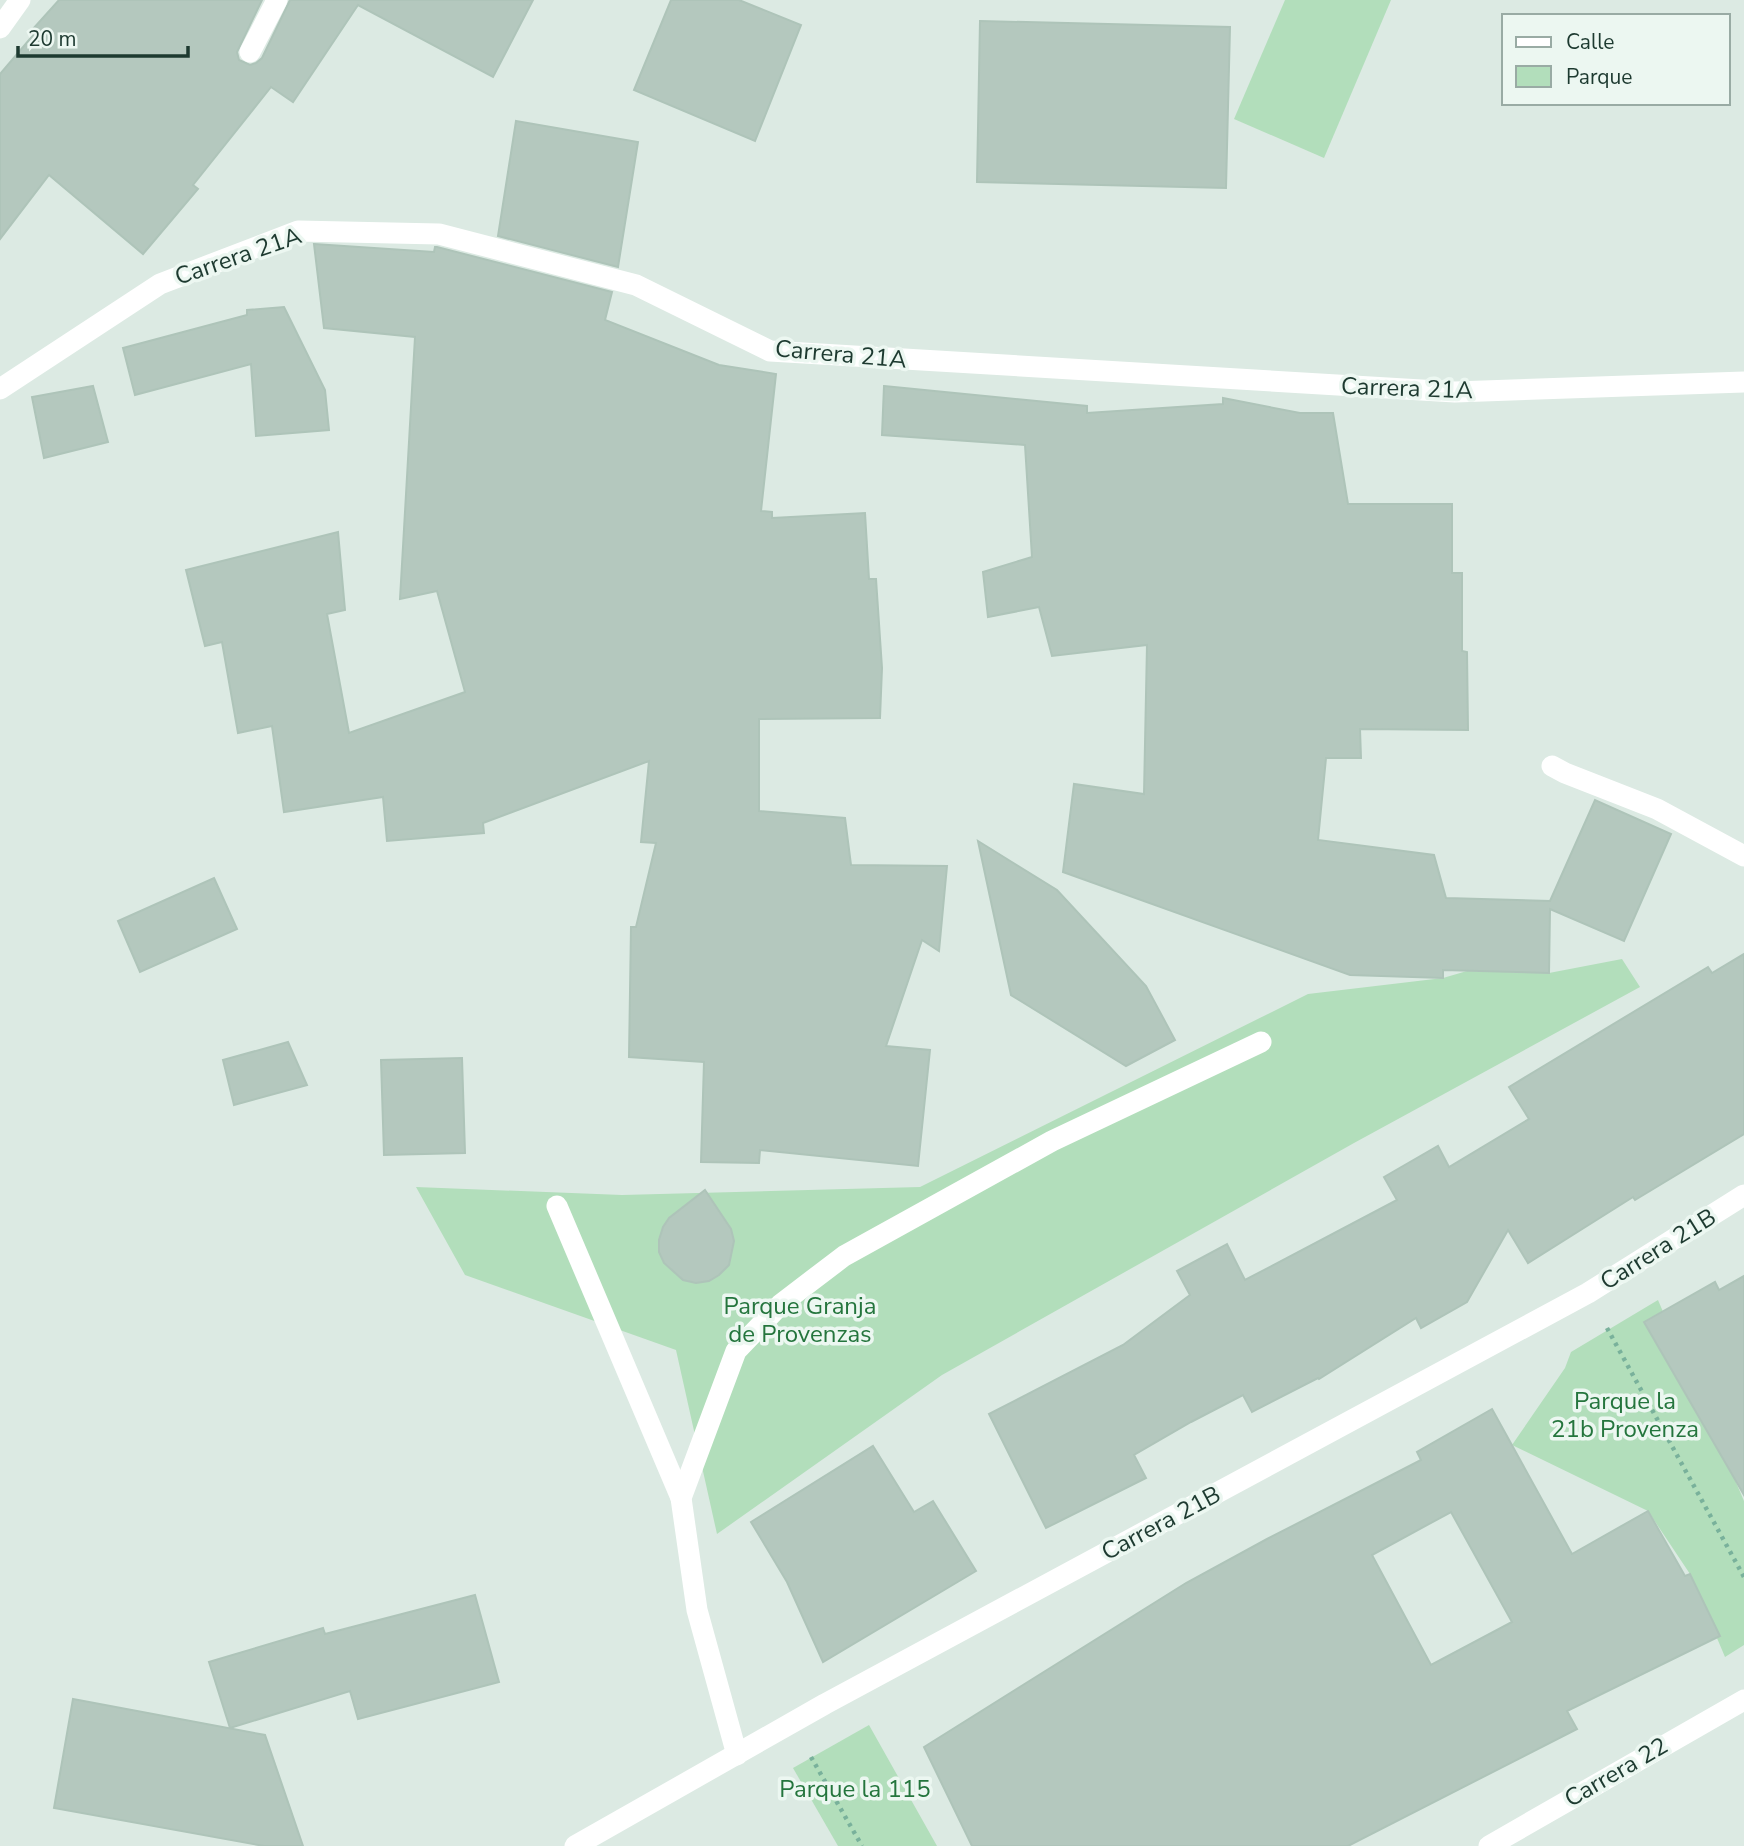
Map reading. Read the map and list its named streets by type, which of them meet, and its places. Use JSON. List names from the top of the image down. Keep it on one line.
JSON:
{"streets":{"street":["Carrera 21A","Carrera 21B","Carrera 22"]},"parks":["Parque Granja de Provenzas","Parque la 21b Provenza","Parque la 115"],"legend":["Calle","Parque"],"scale_bar":"20 m"}
